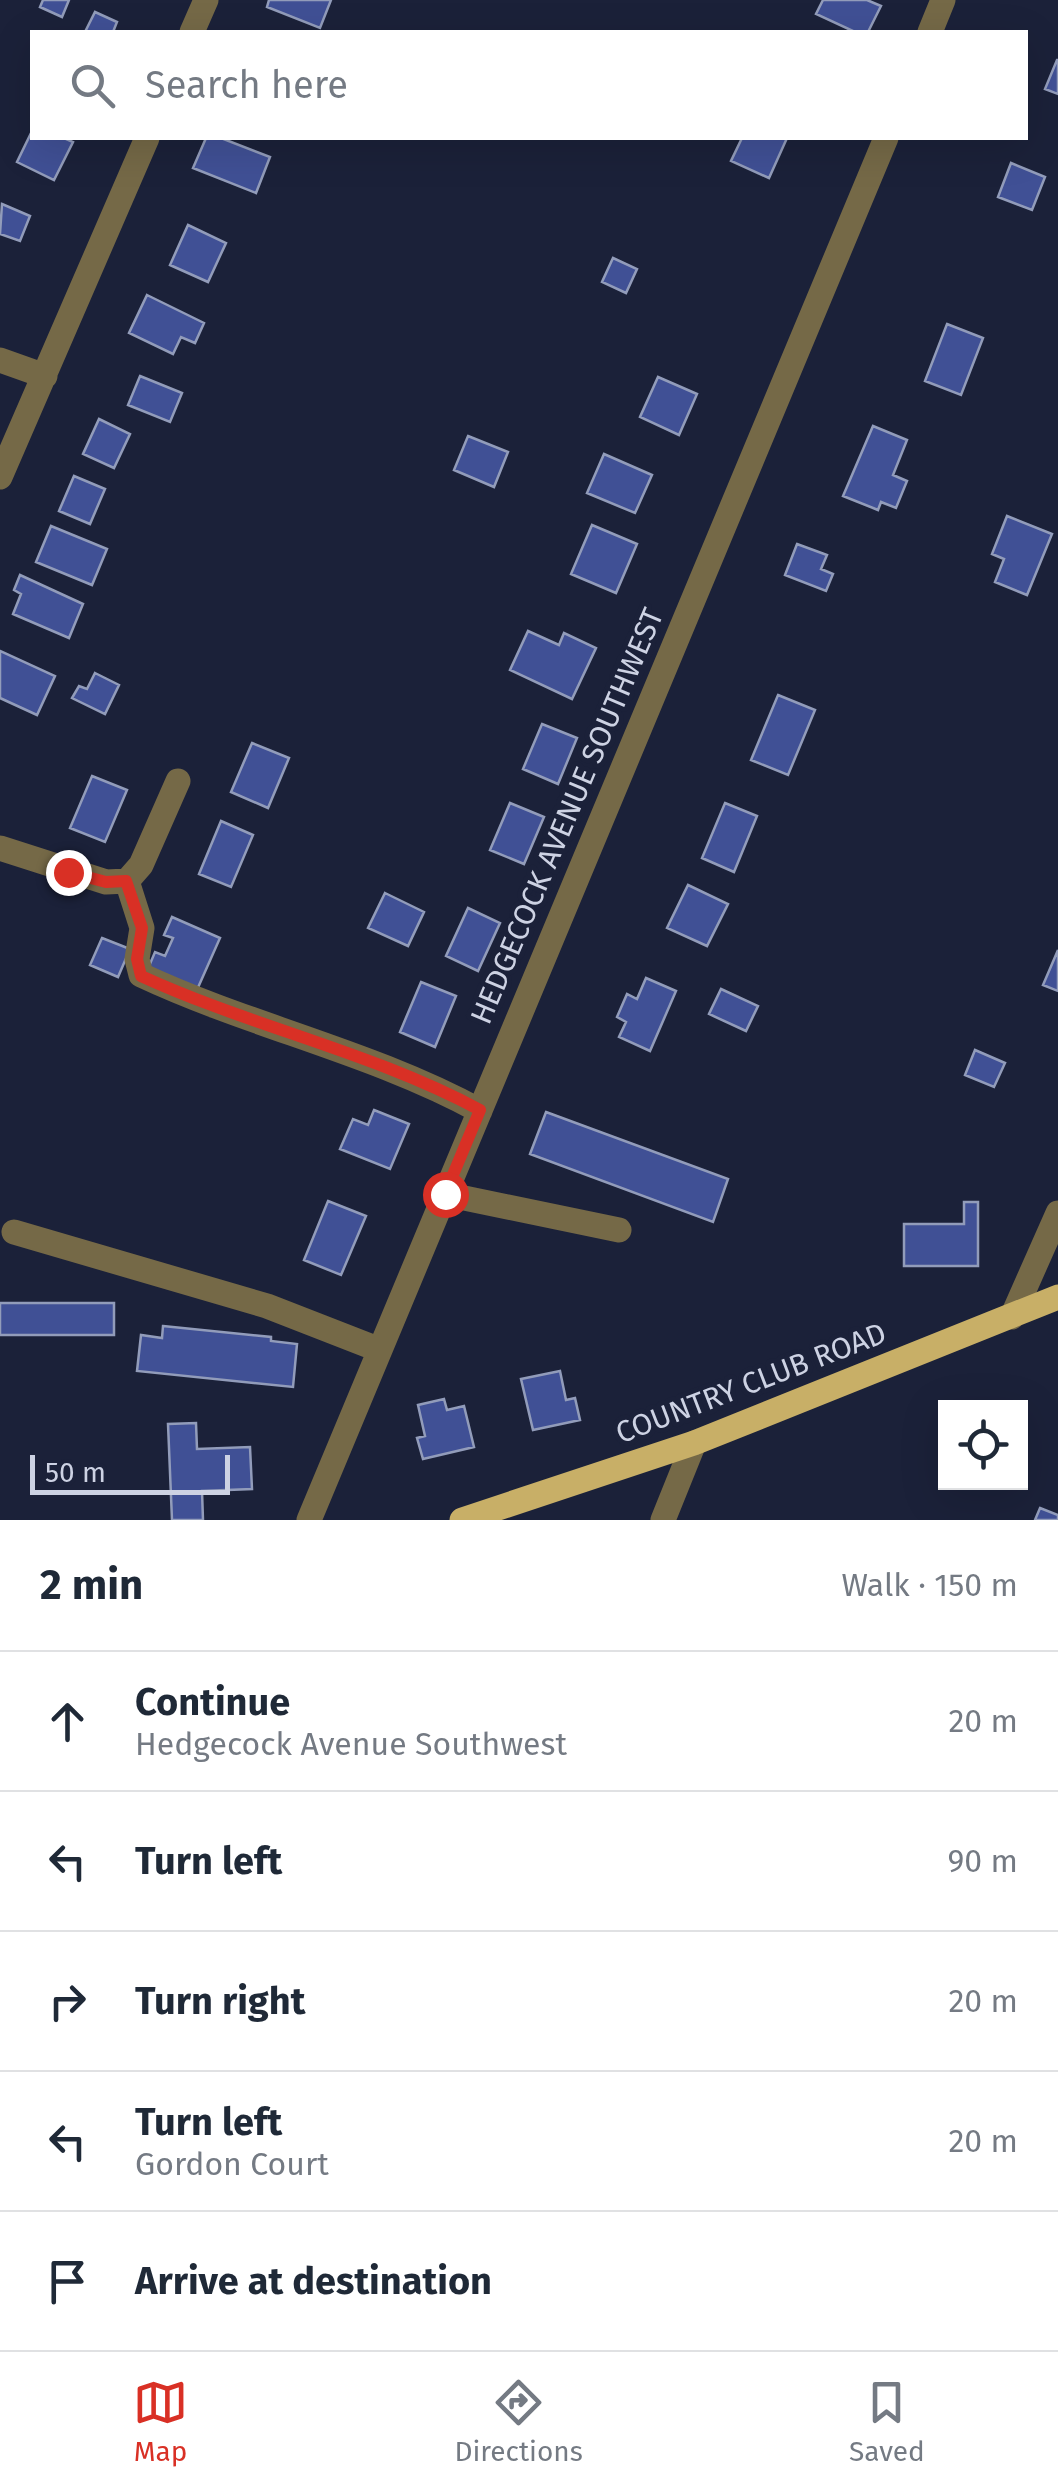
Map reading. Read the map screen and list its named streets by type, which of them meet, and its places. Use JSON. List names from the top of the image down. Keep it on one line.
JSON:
{"streets":{"main road":["COUNTRY CLUB ROAD"],"street":["HEDGECOCK AVENUE SOUTHWEST"]},"scale_bar":"50 m","page":{"search":"Search here","scale":"50 m","heading":["2 min","Walk · 150 m"],"list":[["Continue","Hedgecock Avenue Southwest","20 m"],["Turn left","90 m"],["Turn right","20 m"],["Turn left","Gordon Court","20 m"],"Arrive at destination"],"nav":["Map","Directions","Saved"]}}
